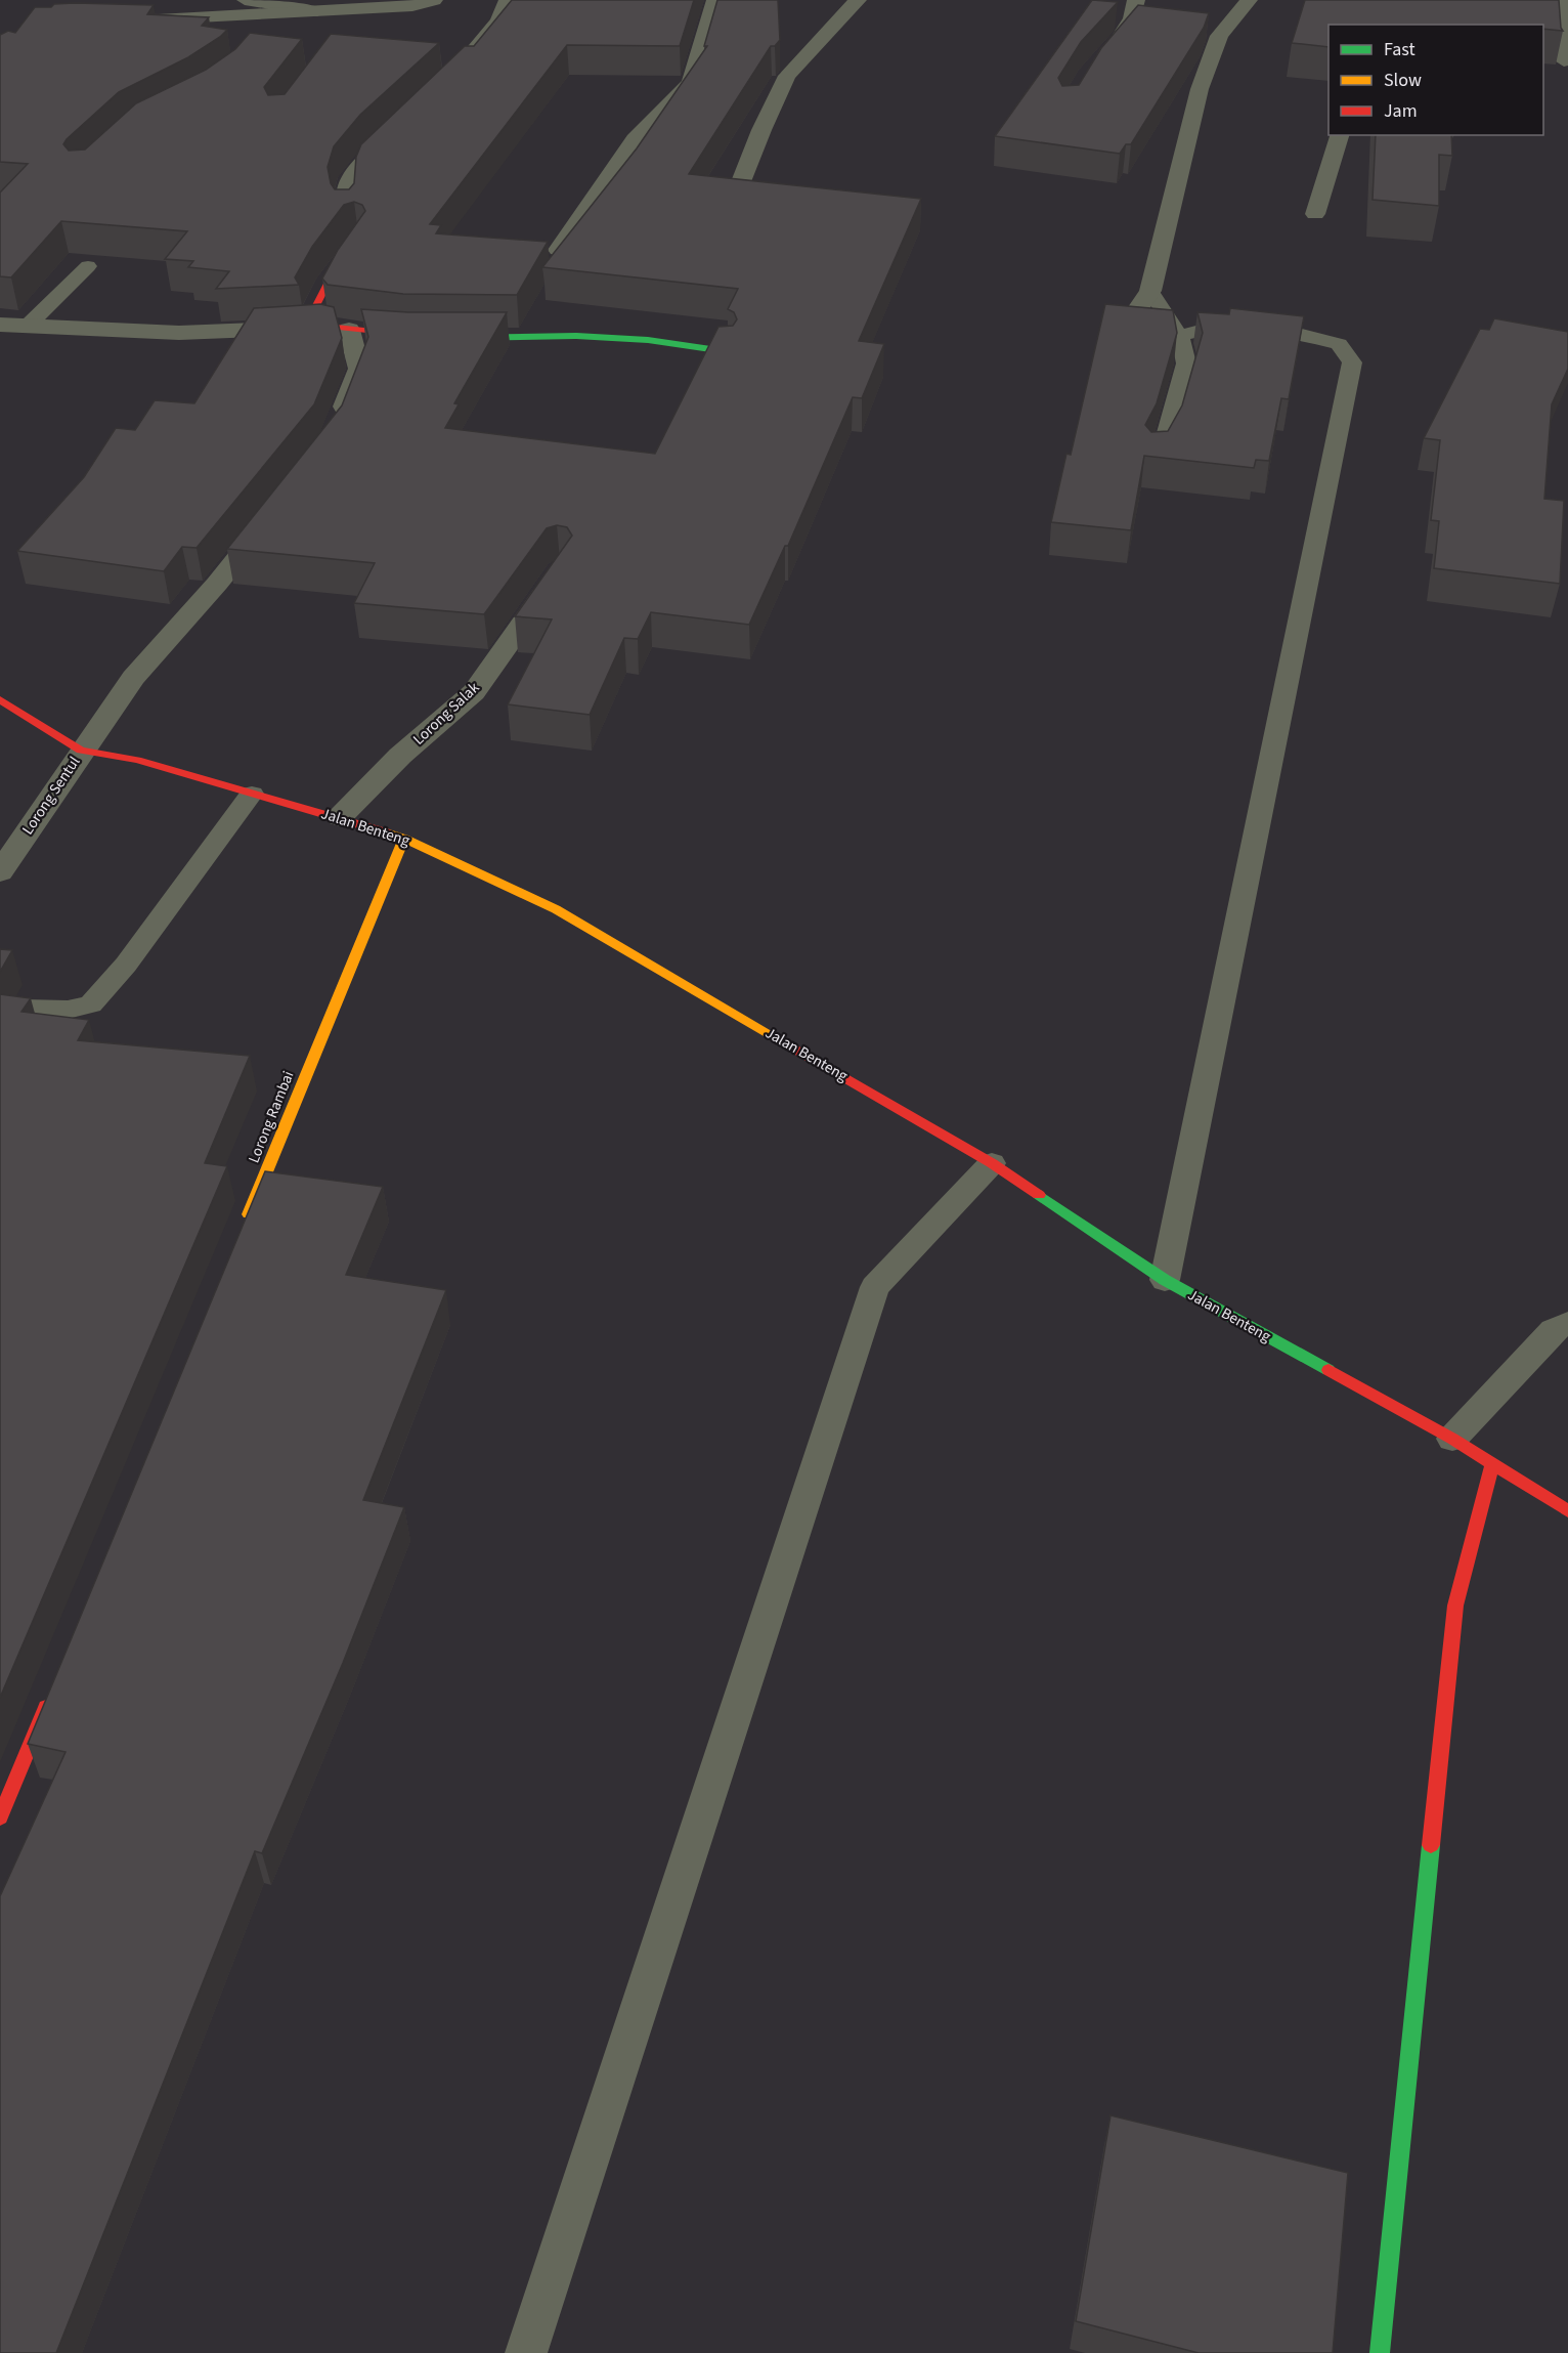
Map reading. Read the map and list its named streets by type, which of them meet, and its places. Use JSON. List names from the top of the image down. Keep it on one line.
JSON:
{"streets":{"street":["Lorong Salak","Lorong Sentul","Jalan Benteng","Lorong Rambai"]},"crossings":[["Lorong Salak","Jalan Benteng"],["Lorong Sentul","Jalan Benteng"],["Jalan Benteng","Lorong Rambai"]],"legend":["Fast","Slow","Jam"]}
